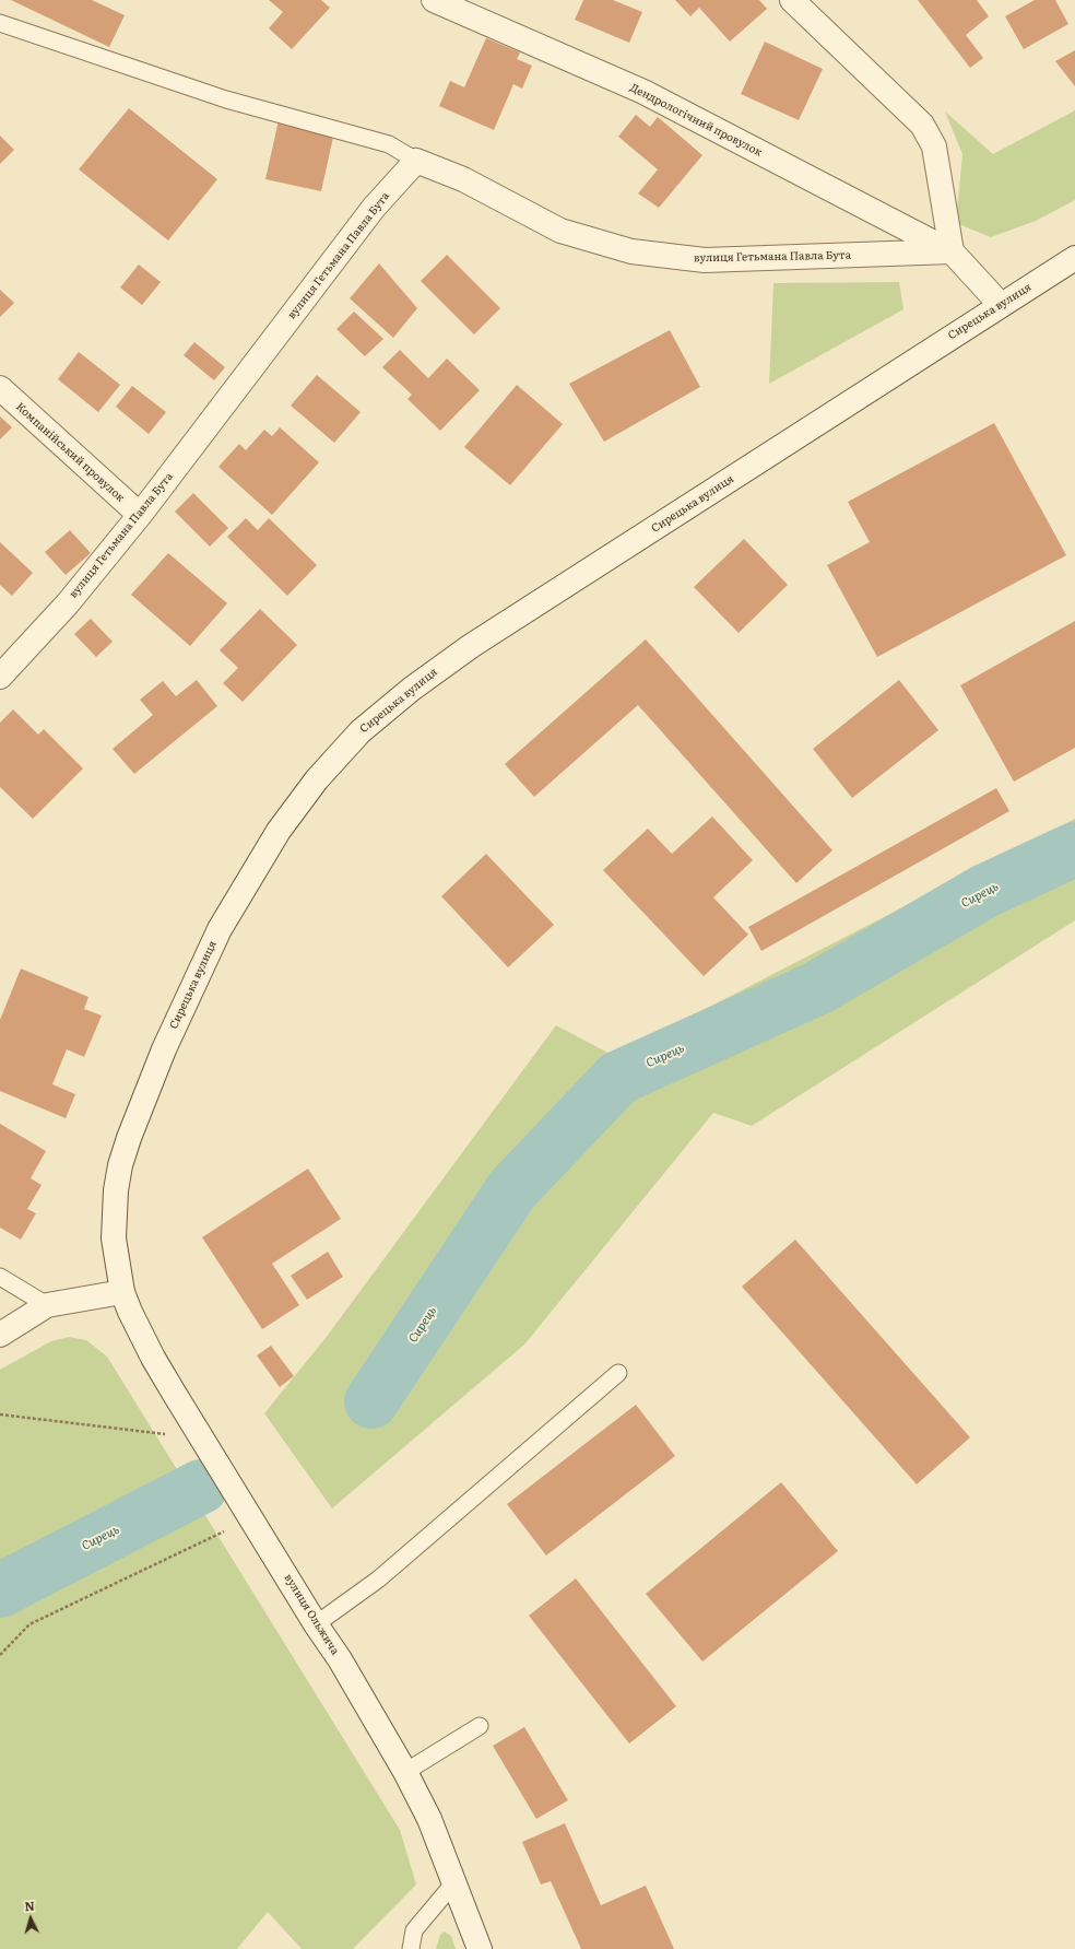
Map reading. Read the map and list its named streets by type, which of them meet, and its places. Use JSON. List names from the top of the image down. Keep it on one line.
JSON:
{"streets":{"street":["Дендрологічний провулок","вулиця Гетьмана Павла Бута","Сирецька вулиця","Компанійський провулок","вулиця Ольжича"]},"crossings":[["Дендрологічний провулок","вулиця Гетьмана Павла Бута"],["вулиця Гетьмана Павла Бута","Компанійський провулок"],["Сирецька вулиця","вулиця Ольжича"]],"water":["Сирець"],"north":"top"}
